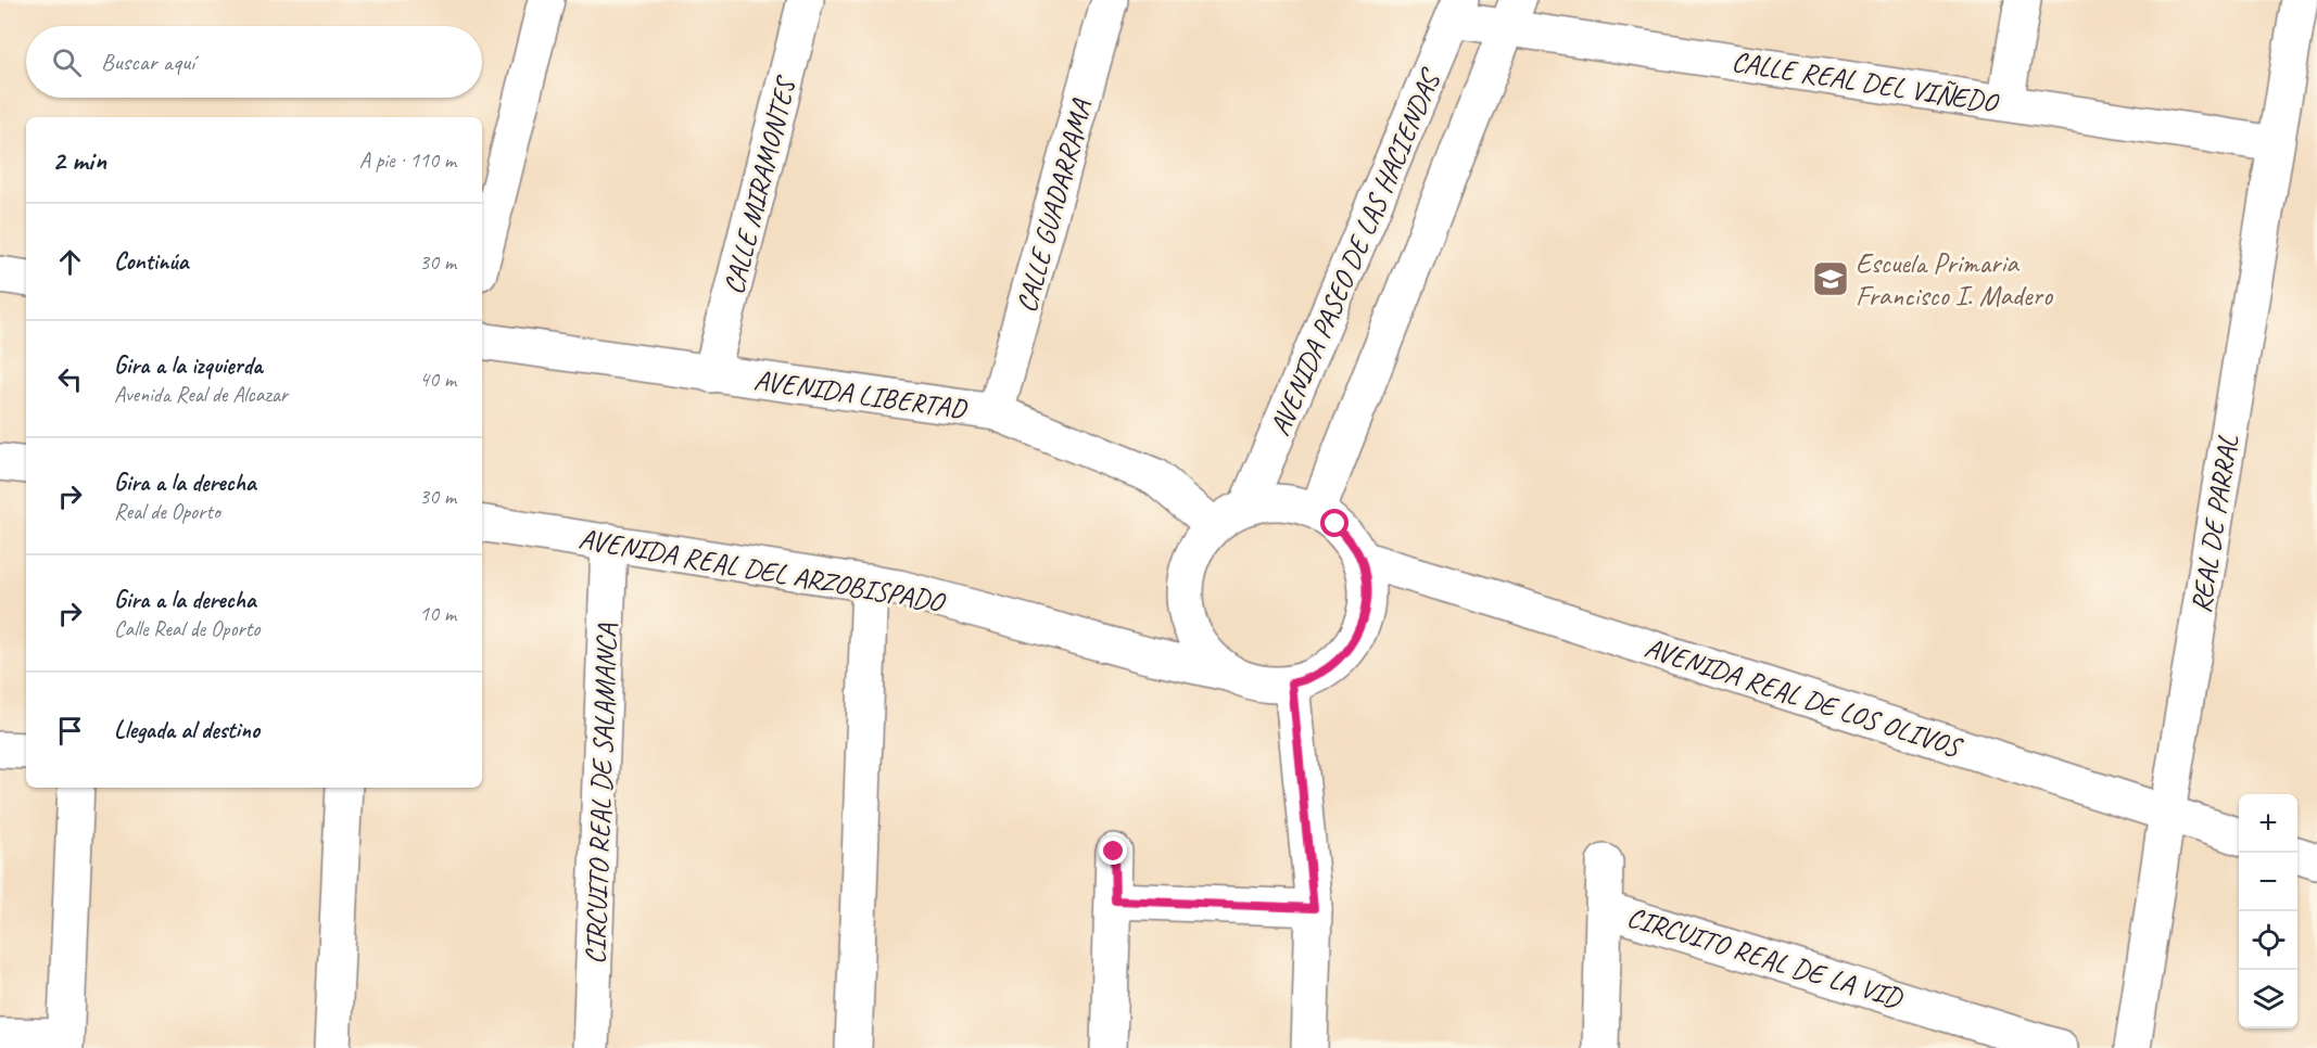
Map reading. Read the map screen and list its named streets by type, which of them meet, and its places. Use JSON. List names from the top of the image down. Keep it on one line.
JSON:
{"streets":{"street":["CALLE REAL DEL VIÑEDO","CALLE MIRAMONTES","CALLE GUADARRAMA","AVENIDA PASEO DE LAS HACIENDAS","AVENIDA LIBERTAD","REAL DE PARRAL","AVENIDA REAL DEL ARZOBISPADO","AVENIDA REAL DE LOS OLIVOS","CIRCUITO REAL DE SALAMANCA","CIRCUITO REAL DE LA VID"]},"crossings":[["CALLE REAL DEL VIÑEDO","AVENIDA PASEO DE LAS HACIENDAS"],["CALLE REAL DEL VIÑEDO","REAL DE PARRAL"],["CALLE MIRAMONTES","AVENIDA LIBERTAD"],["CALLE GUADARRAMA","AVENIDA LIBERTAD"],["AVENIDA PASEO DE LAS HACIENDAS","AVENIDA LIBERTAD"],["AVENIDA PASEO DE LAS HACIENDAS","AVENIDA REAL DEL ARZOBISPADO"],["AVENIDA PASEO DE LAS HACIENDAS","AVENIDA REAL DE LOS OLIVOS"],["AVENIDA LIBERTAD","AVENIDA REAL DEL ARZOBISPADO"],["AVENIDA LIBERTAD","AVENIDA REAL DE LOS OLIVOS"],["REAL DE PARRAL","AVENIDA REAL DE LOS OLIVOS"],["AVENIDA REAL DEL ARZOBISPADO","AVENIDA REAL DE LOS OLIVOS"],["AVENIDA REAL DEL ARZOBISPADO","CIRCUITO REAL DE SALAMANCA"]],"places":{"school or university":["Escuela Primaria Francisco I. Madero"]},"page":{"search":"Buscar aquí","heading":["2 min","A pie · 110 m"],"list":[["Continúa","30 m"],["Gira a la izquierda","Avenida Real de Alcazar","40 m"],["Gira a la derecha","Real de Oporto","30 m"],["Gira a la derecha","Calle Real de Oporto","10 m"],"Llegada al destino"],"map_buttons":["+","−"]}}
